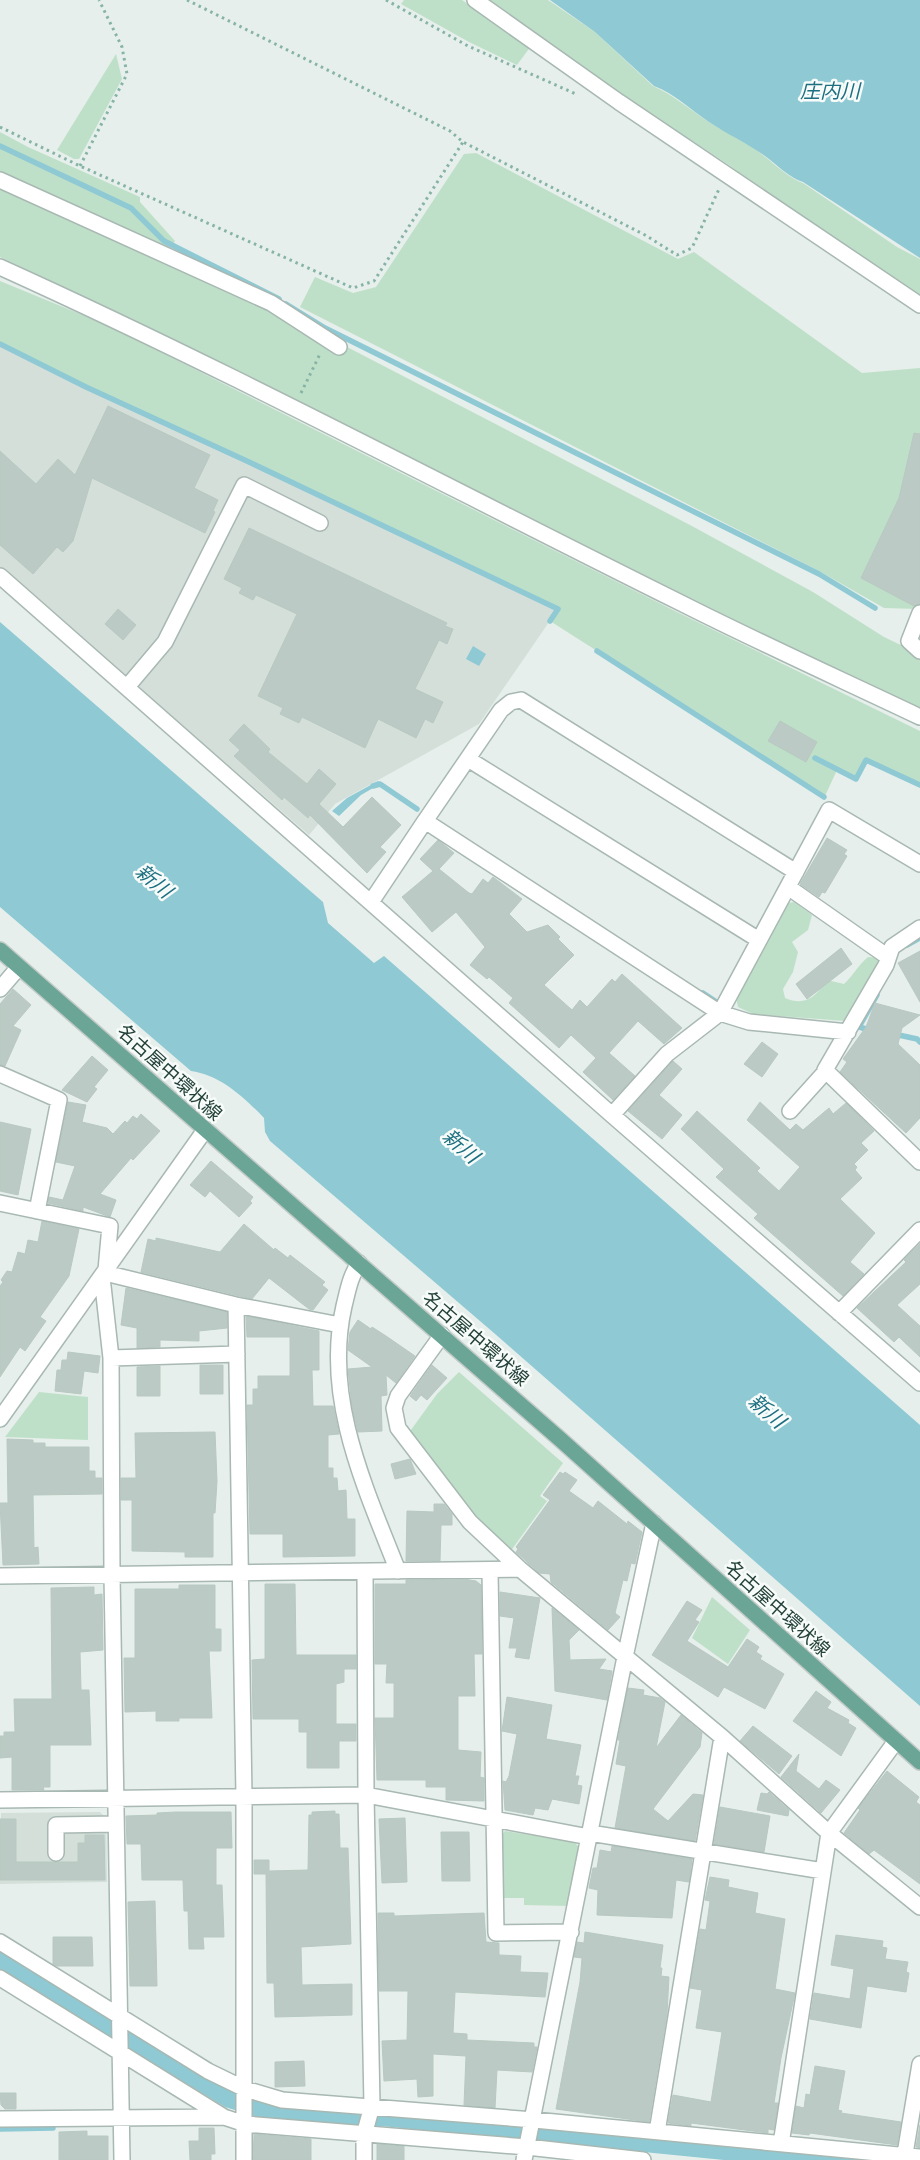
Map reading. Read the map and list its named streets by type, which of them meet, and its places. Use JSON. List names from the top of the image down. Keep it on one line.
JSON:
{"streets":{"main road":["名古屋中環状線"]},"water":["庄内川","新川"]}
